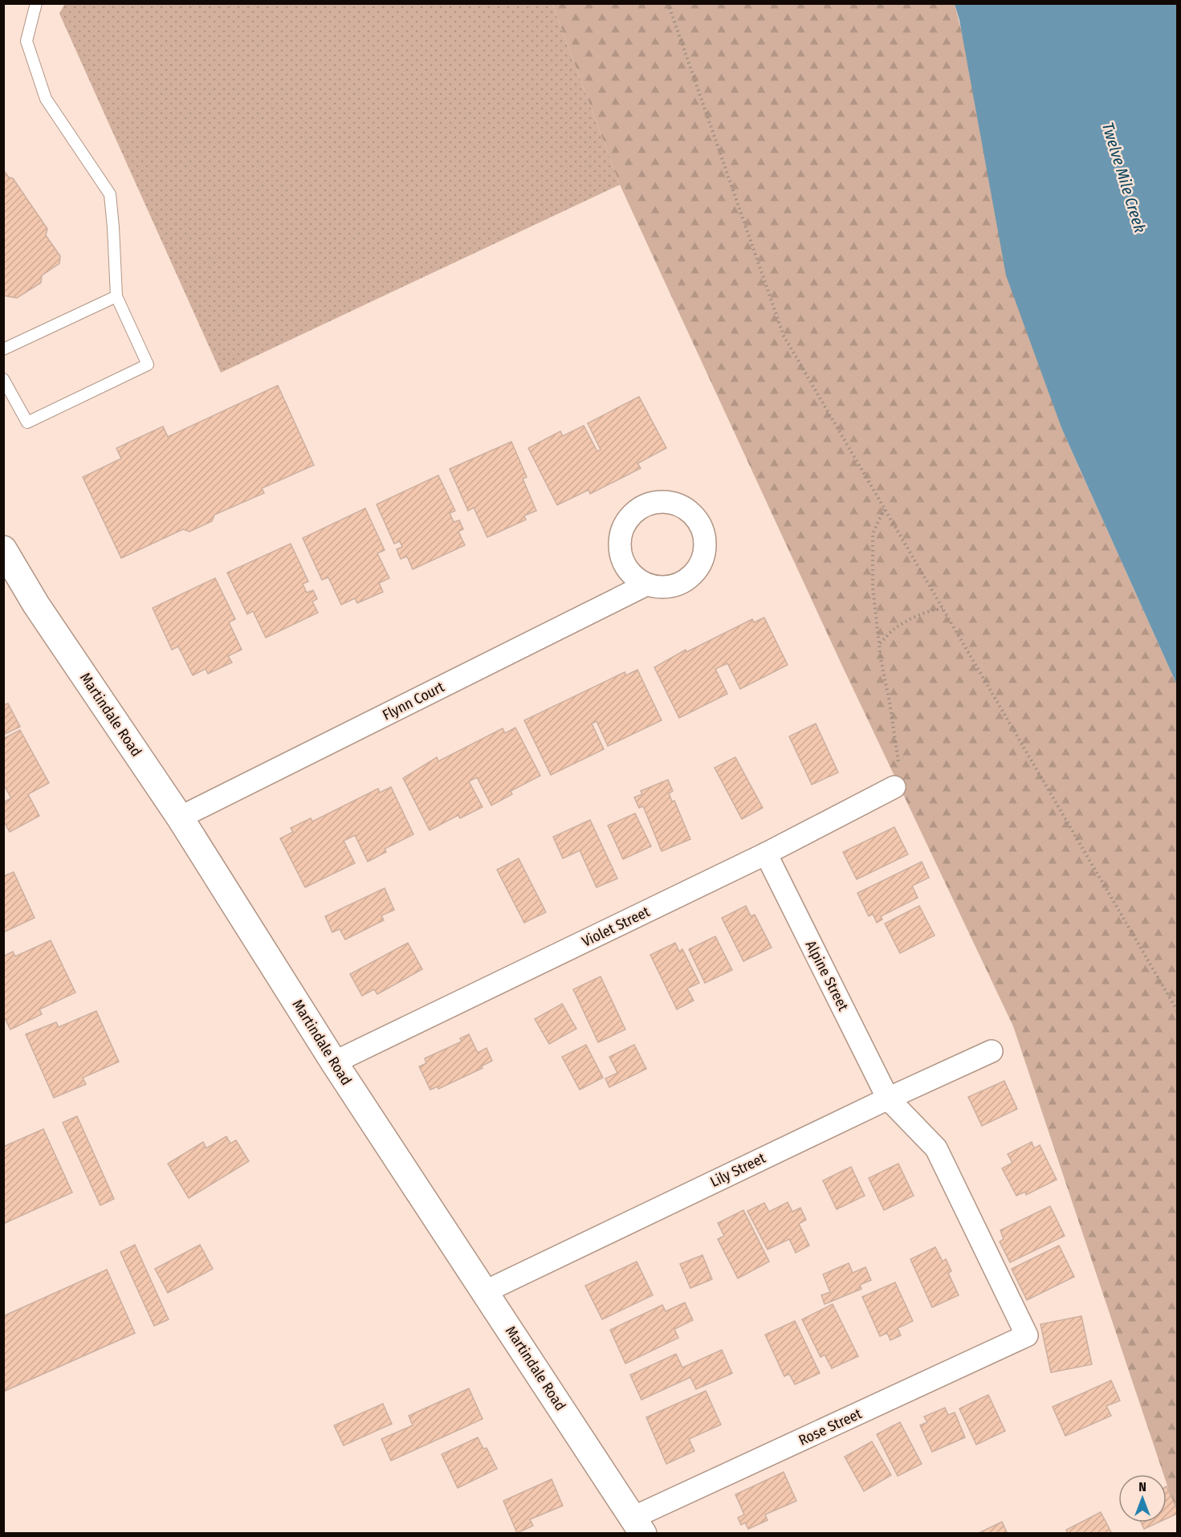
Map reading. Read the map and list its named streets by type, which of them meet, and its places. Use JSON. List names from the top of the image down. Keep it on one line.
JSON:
{"streets":{"main road":["Martindale Road"],"street":["Flynn Court","Violet Street","Alpine Street","Lily Street","Rose Street"]},"crossings":[["Flynn Court","Martindale Road"],["Martindale Road","Violet Street"],["Martindale Road","Lily Street"],["Martindale Road","Rose Street"],["Violet Street","Alpine Street"],["Alpine Street","Lily Street"],["Alpine Street","Rose Street"]],"water":["Twelve Mile Creek"],"north":"top"}
